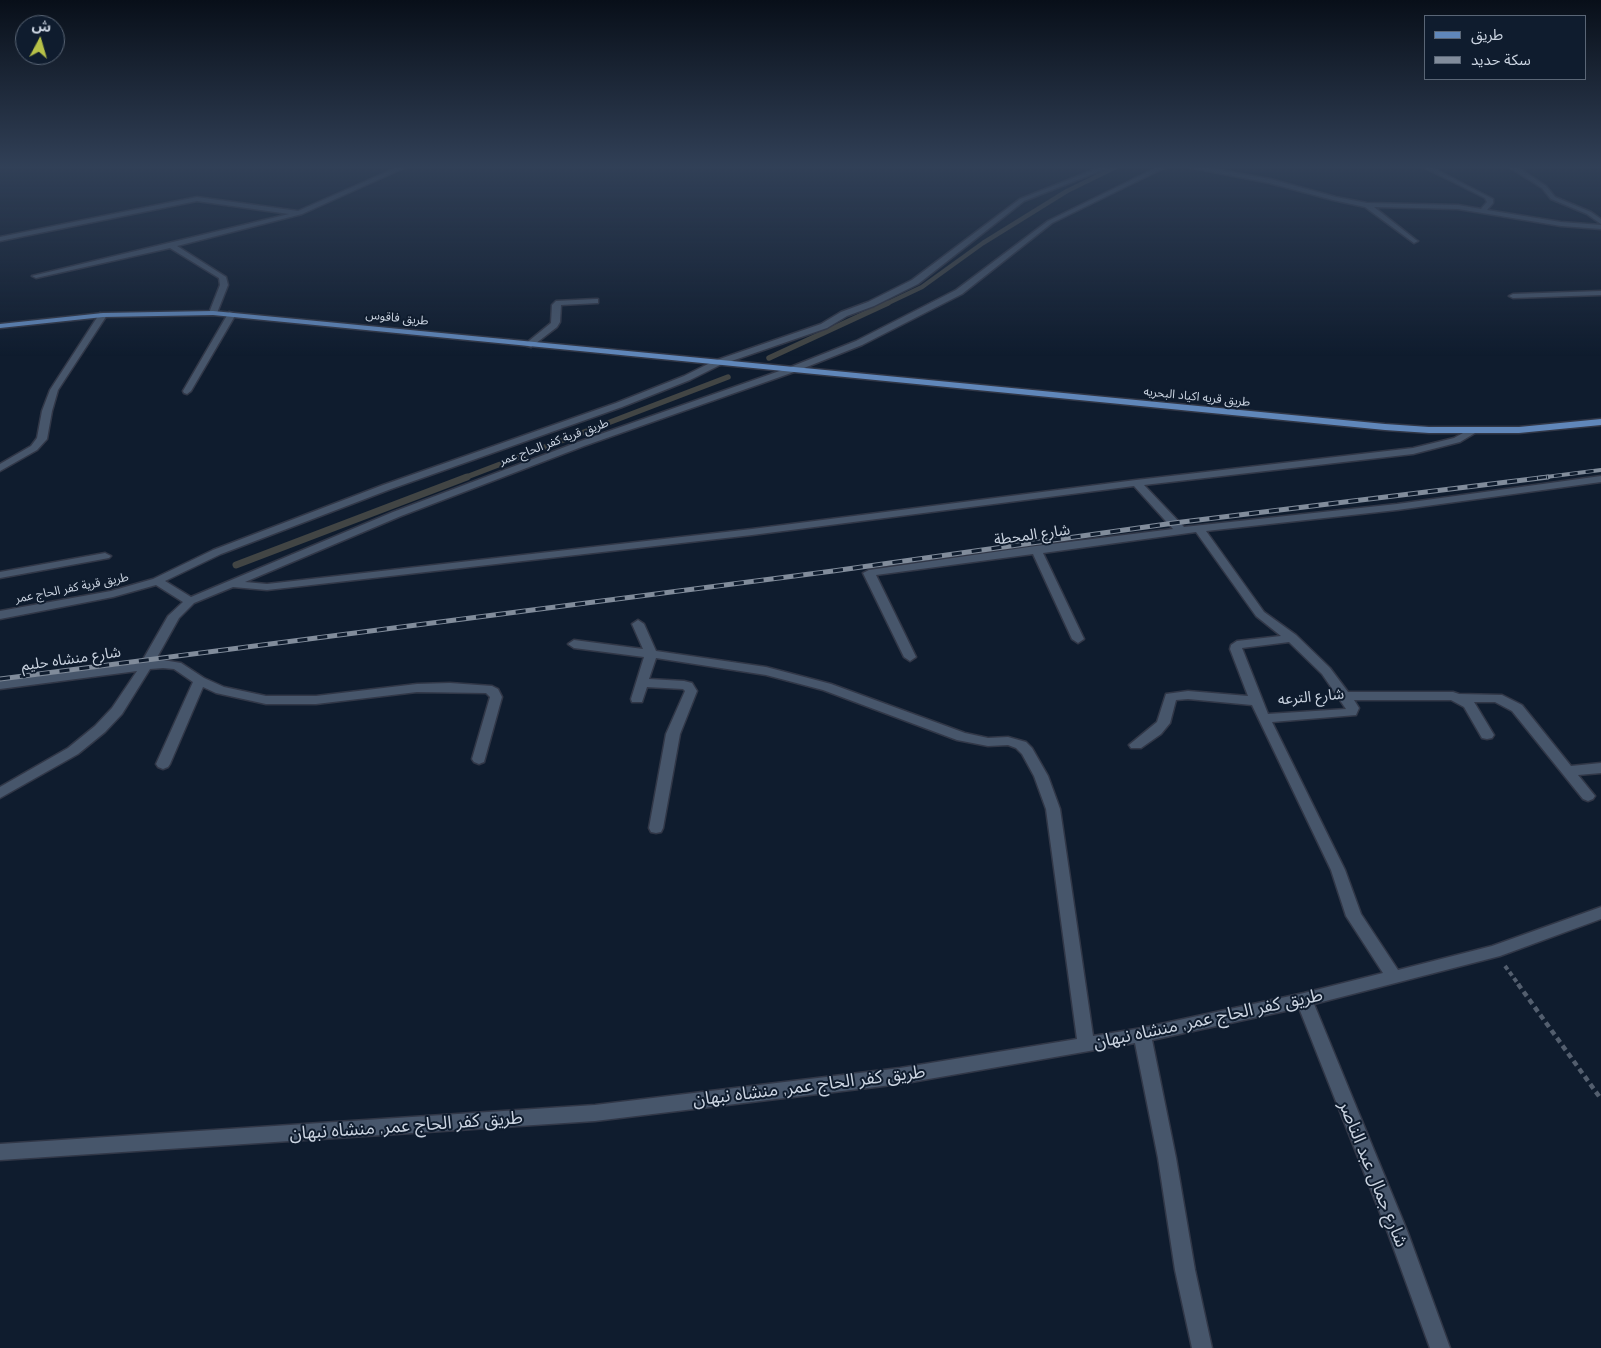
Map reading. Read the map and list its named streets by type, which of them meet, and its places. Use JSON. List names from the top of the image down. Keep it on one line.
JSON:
{"streets":{"main road":["طريق فاقوس","طريق قريه اكياد البحريه"],"street":["طريق قرية كفر الحاج عمر","شارع المحطة","شارع منشاه حليم","شارع الترعه","طريق كفر الحاج عمر, منشاه نبهان","شارع جمال عبد الناصر"]},"crossings":[["طريق فاقوس","طريق قريه اكياد البحريه"],["طريق فاقوس","طريق قرية كفر الحاج عمر"],["طريق قريه اكياد البحريه","طريق قرية كفر الحاج عمر"],["طريق قرية كفر الحاج عمر","شارع منشاه حليم"],["شارع المحطة","شارع الترعه"],["شارع الترعه","طريق كفر الحاج عمر, منشاه نبهان"],["طريق كفر الحاج عمر, منشاه نبهان","شارع جمال عبد الناصر"]],"legend":["طريق","سكة حديد"],"north":"top"}
